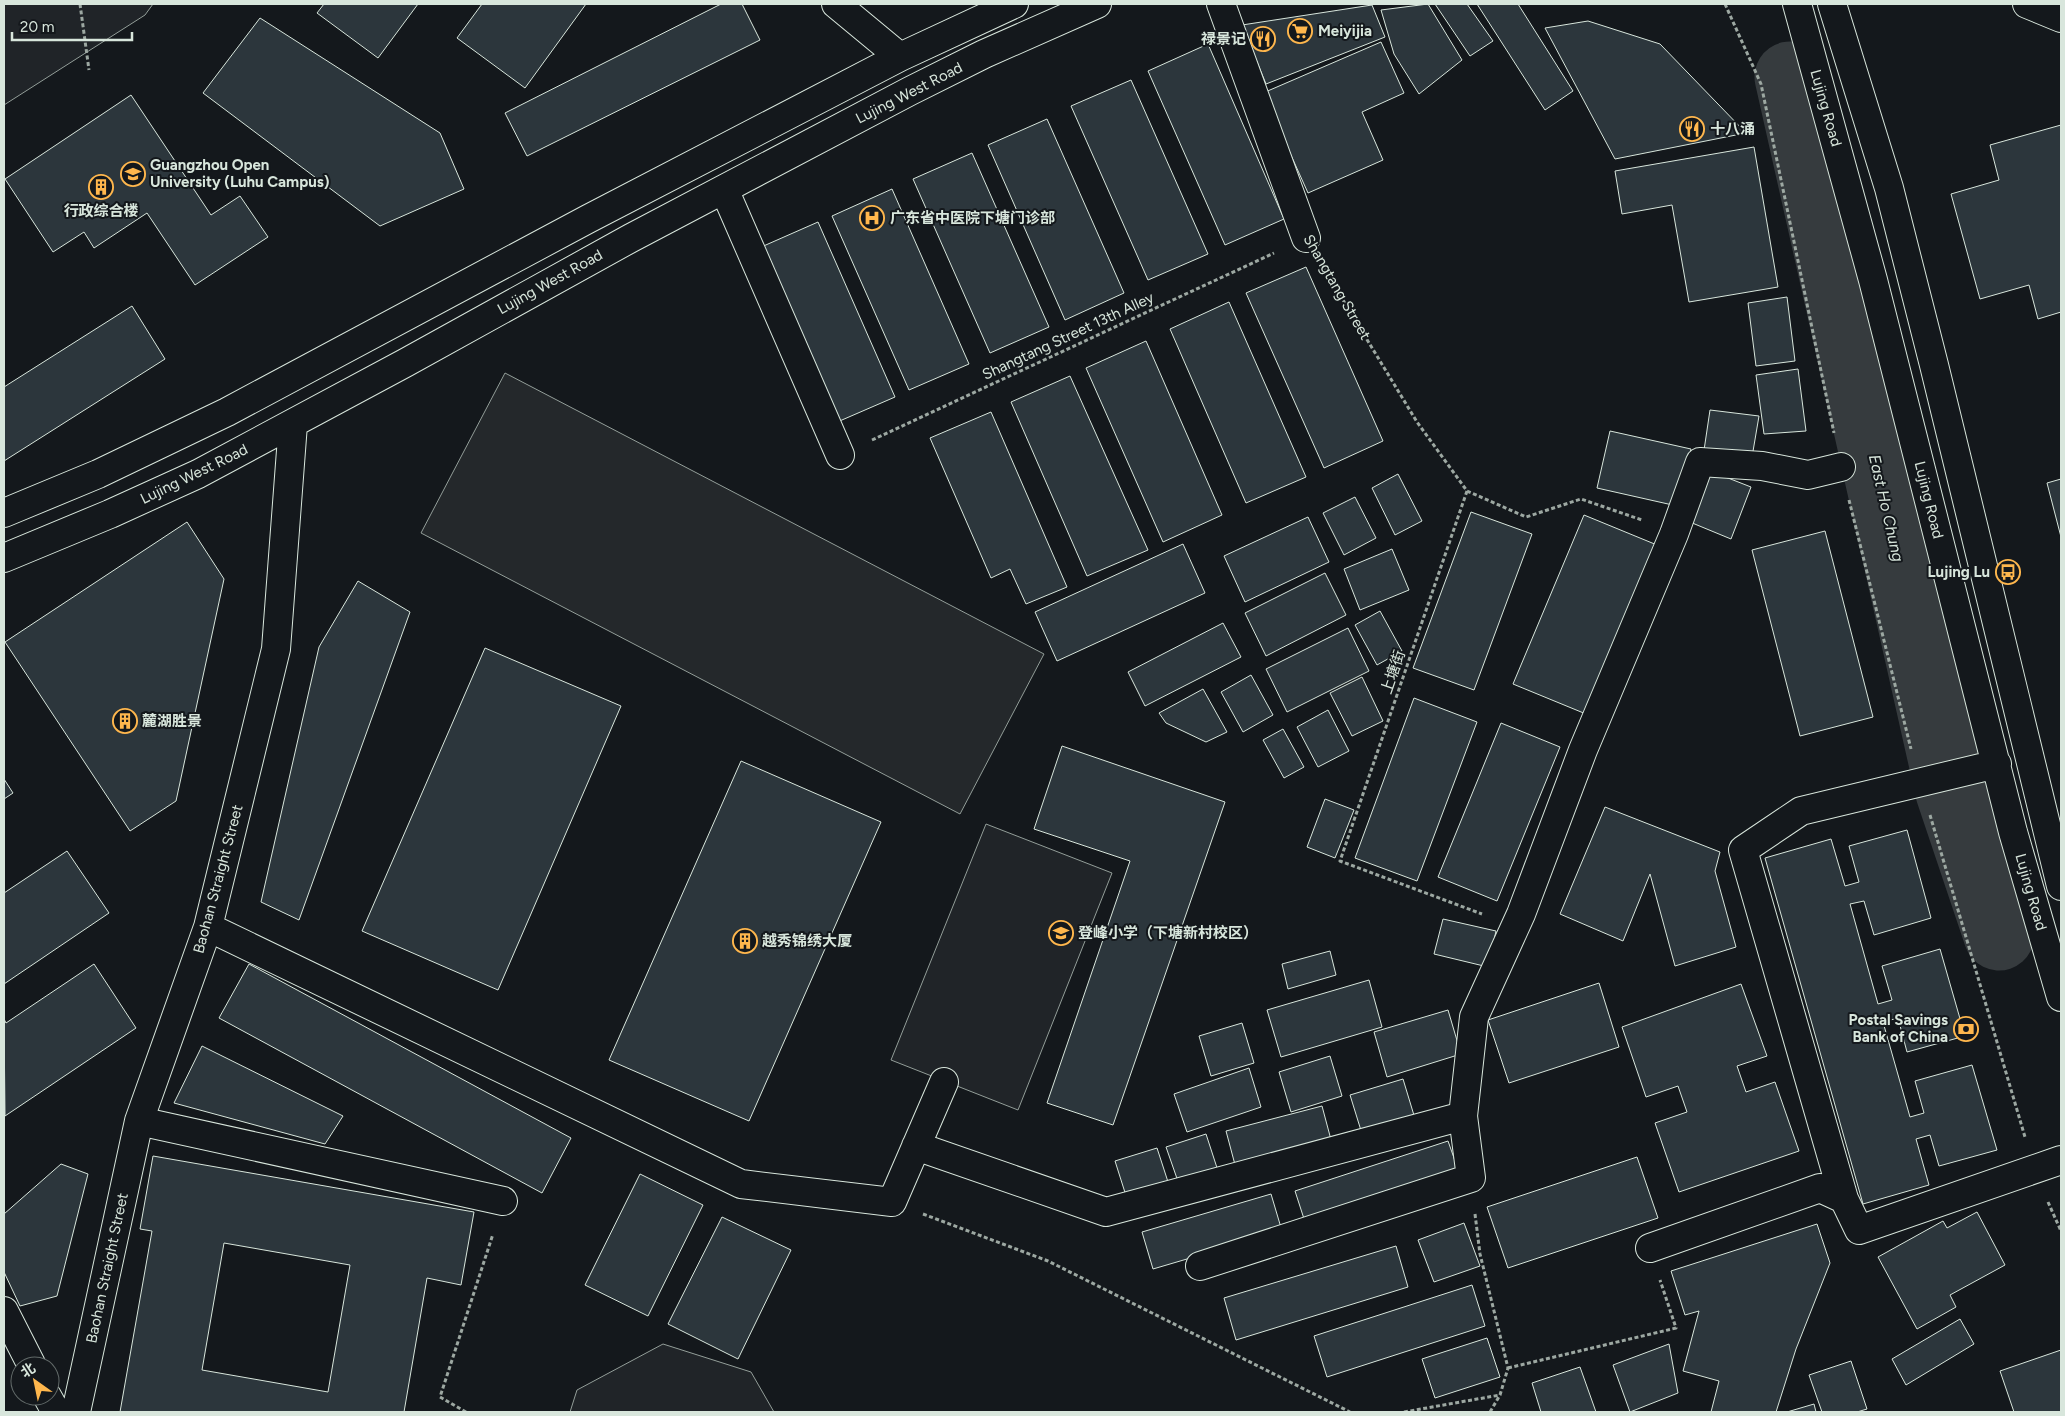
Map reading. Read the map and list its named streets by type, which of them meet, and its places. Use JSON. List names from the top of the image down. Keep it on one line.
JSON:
{"streets":{"street":["Lujing West Road","Lujing Road","Shangtang Street","Baohan Straight Street"],"path":["Shangtang Street 13th Alley","上塘街"]},"crossings":[["Lujing West Road","Baohan Straight Street"],["Shangtang Street","Shangtang Street 13th Alley"],["Shangtang Street","上塘街"]],"water":["East Ho Chung"],"places":{"supermarket":["Meiyijia"],"restaurant":["禄景记","十八涌"],"school or university":["Guangzhou Open University (Luhu Campus)","登峰小学（下塘新村校区）"],"building":["行政综合楼","麓湖胜景","越秀锦绣大厦"],"hospital":["广东省中医院下塘门诊部"],"bus stop":["Lujing Lu"],"bank":["Postal Savings Bank of China"]},"scale_bar":"20 m","north":"top left"}
